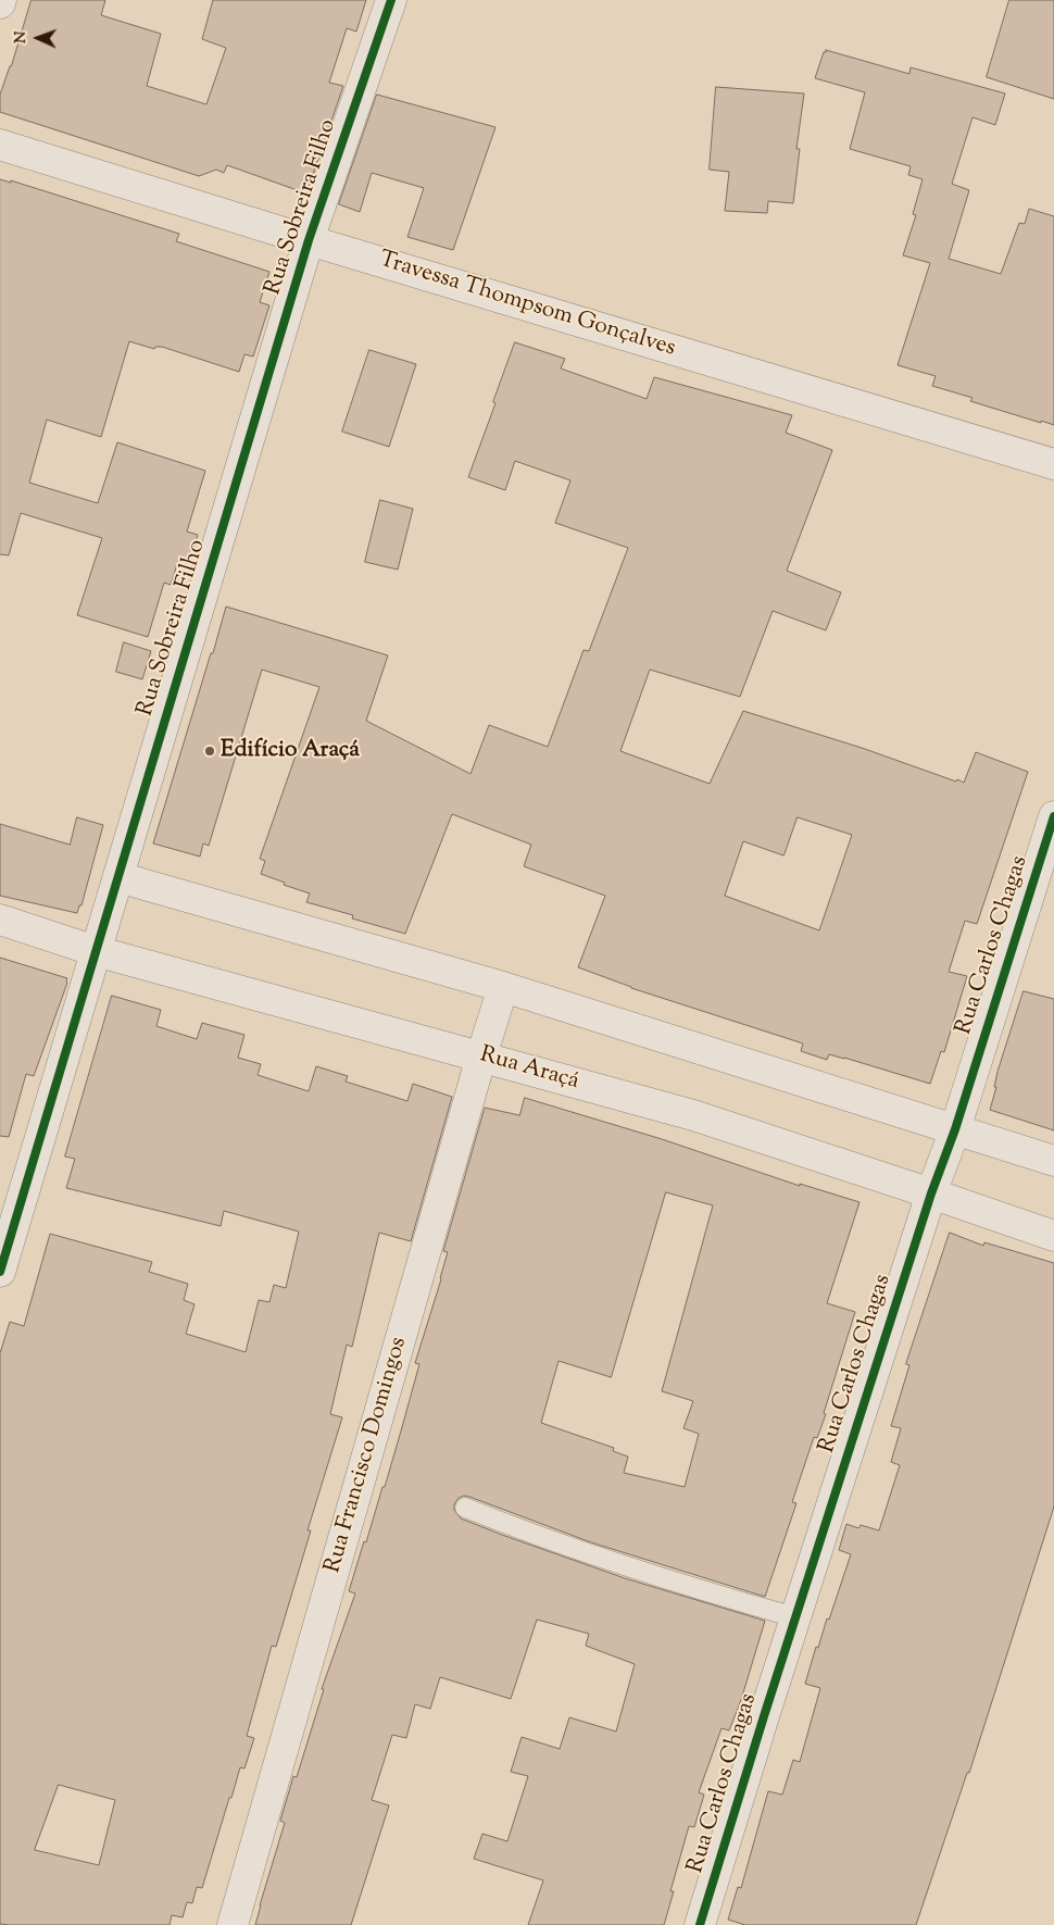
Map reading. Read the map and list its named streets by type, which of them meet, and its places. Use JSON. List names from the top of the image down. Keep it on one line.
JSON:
{"streets":{"street":["Rua Sobreira Filho","Travessa Thompsom Gonçalves","Rua Carlos Chagas","Rua Araçá","Rua Francisco Domingos"]},"crossings":[["Rua Sobreira Filho","Travessa Thompsom Gonçalves"],["Rua Sobreira Filho","Rua Araçá"],["Rua Carlos Chagas","Rua Araçá"],["Rua Araçá","Rua Francisco Domingos"]],"places":["Edifício Araçá"],"north":"left"}
